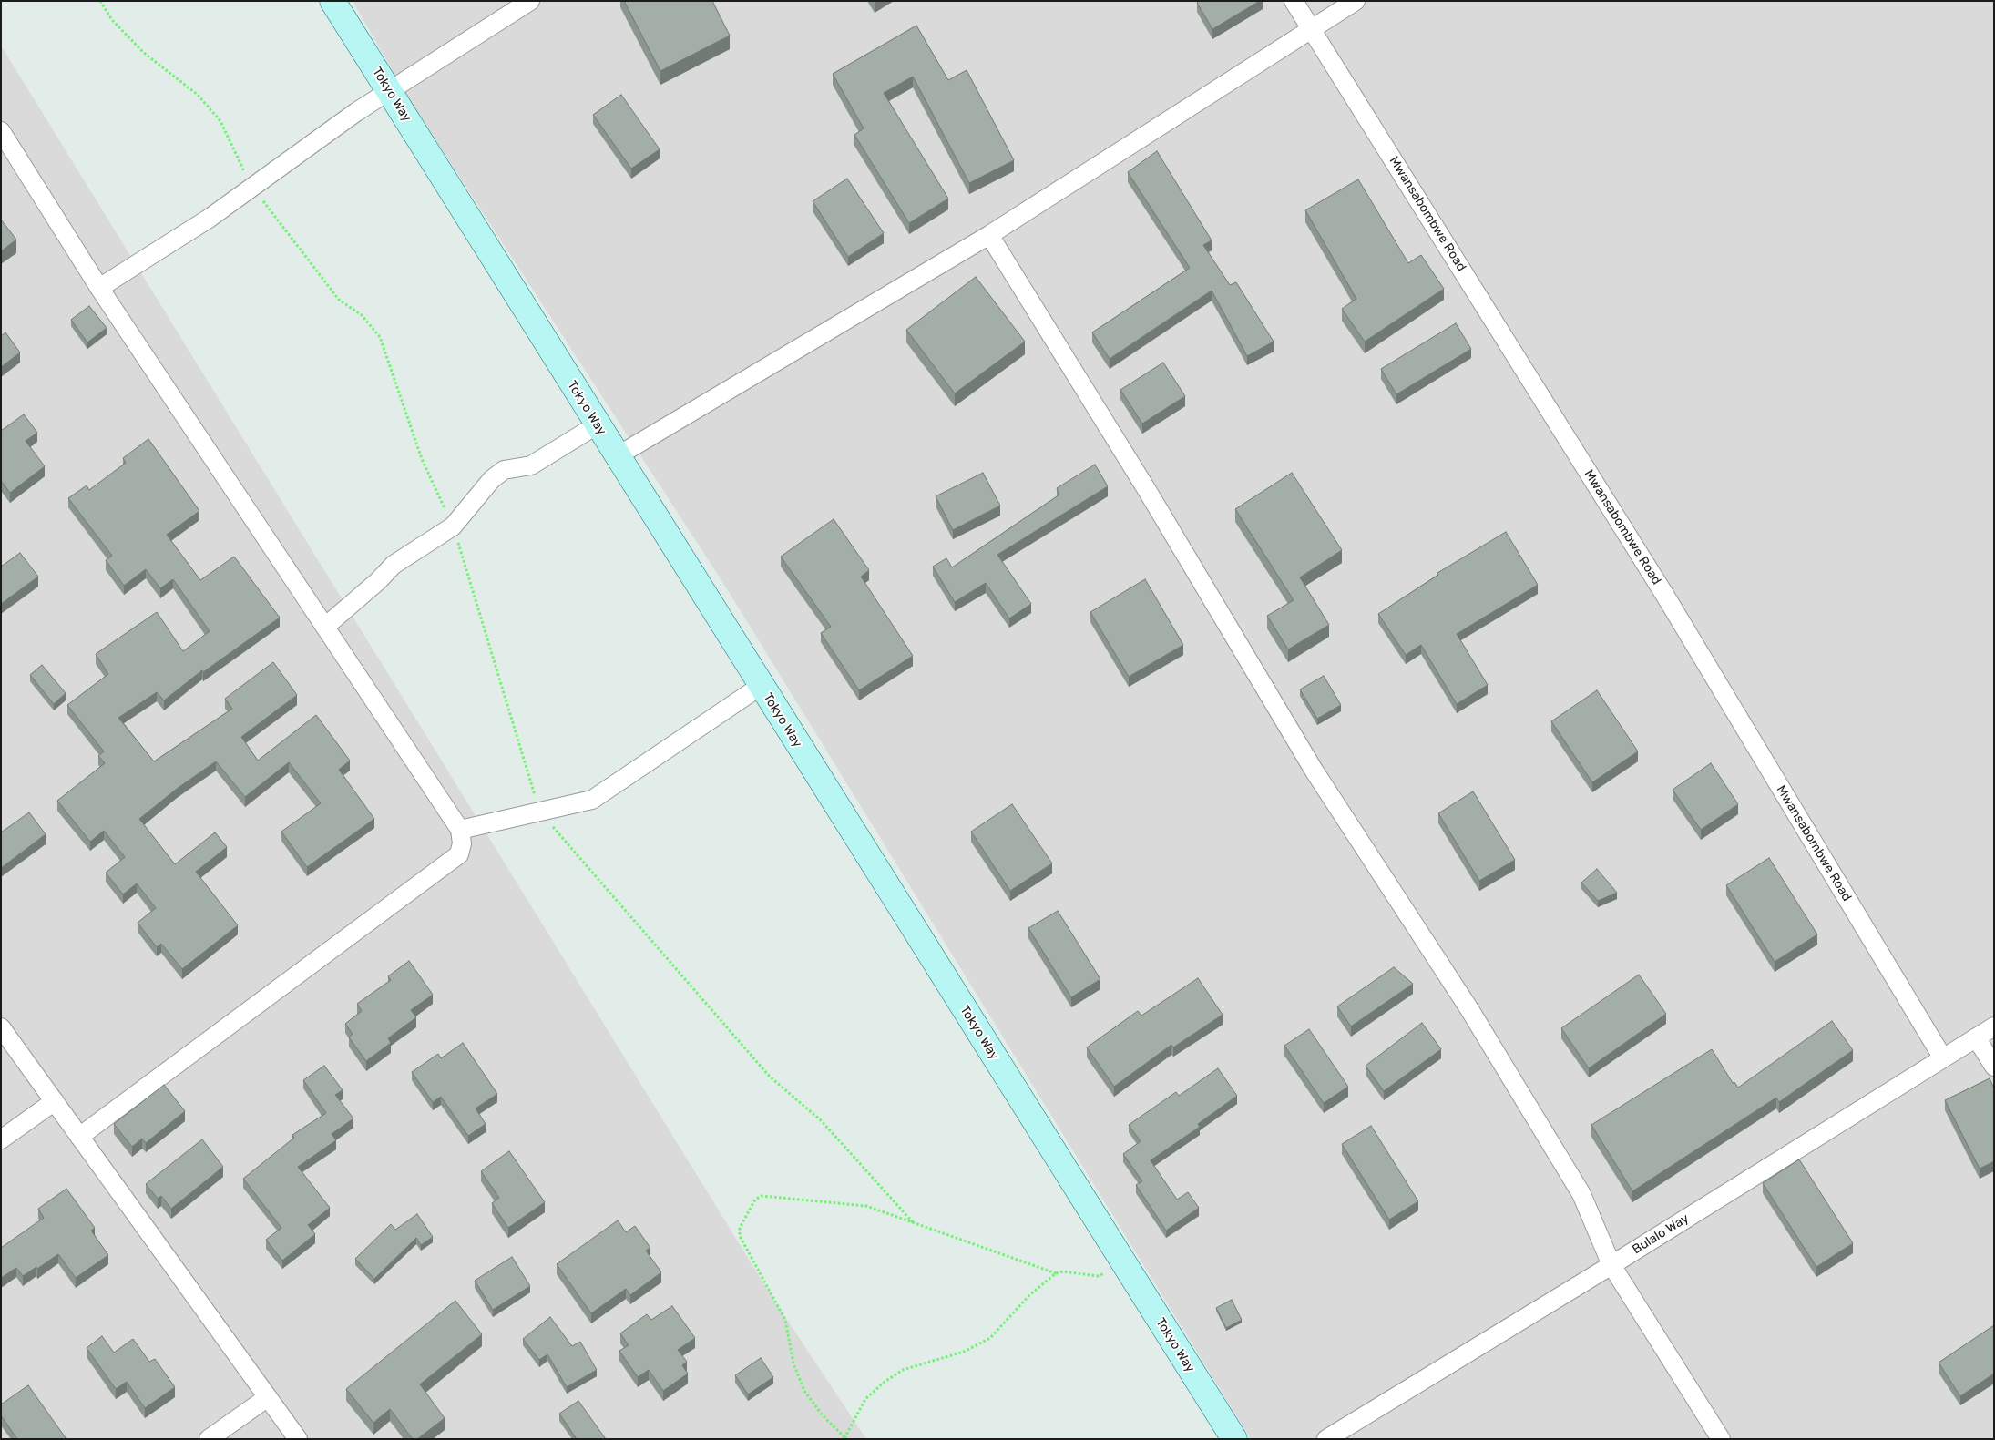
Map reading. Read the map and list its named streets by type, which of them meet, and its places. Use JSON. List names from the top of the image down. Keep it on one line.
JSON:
{"streets":{"street":["Tokyo Way","Mwansabombwe Road","Bulalo Way"]},"crossings":[["Mwansabombwe Road","Bulalo Way"]]}
